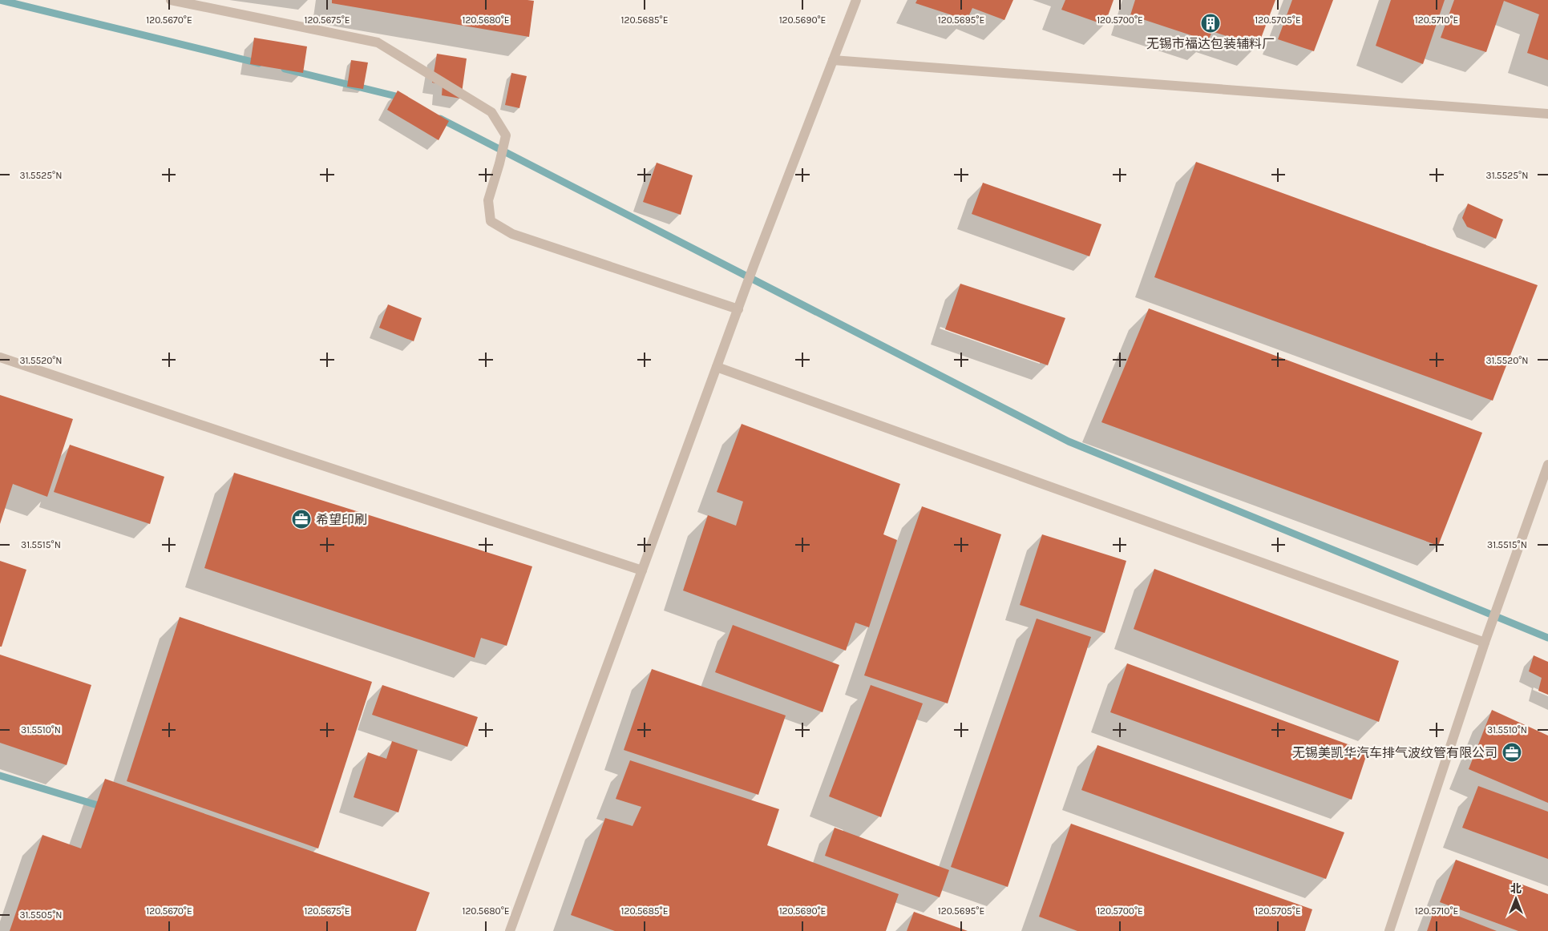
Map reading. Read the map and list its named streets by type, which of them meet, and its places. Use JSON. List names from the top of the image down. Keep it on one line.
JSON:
{"places":{"building":["无锡市福达包装辅料厂"],"office":["希望印刷","无锡美凯华汽车排气波纹管有限公司"]},"north":"top","coordinates":["120.5670°E","120.5675°E","120.5680°E","120.5685°E","120.5690°E","120.5695°E","120.5700°E","120.5705°E","120.5710°E","31.5525°N","31.5520°N","31.5515°N","31.5510°N","31.5505°N"]}
